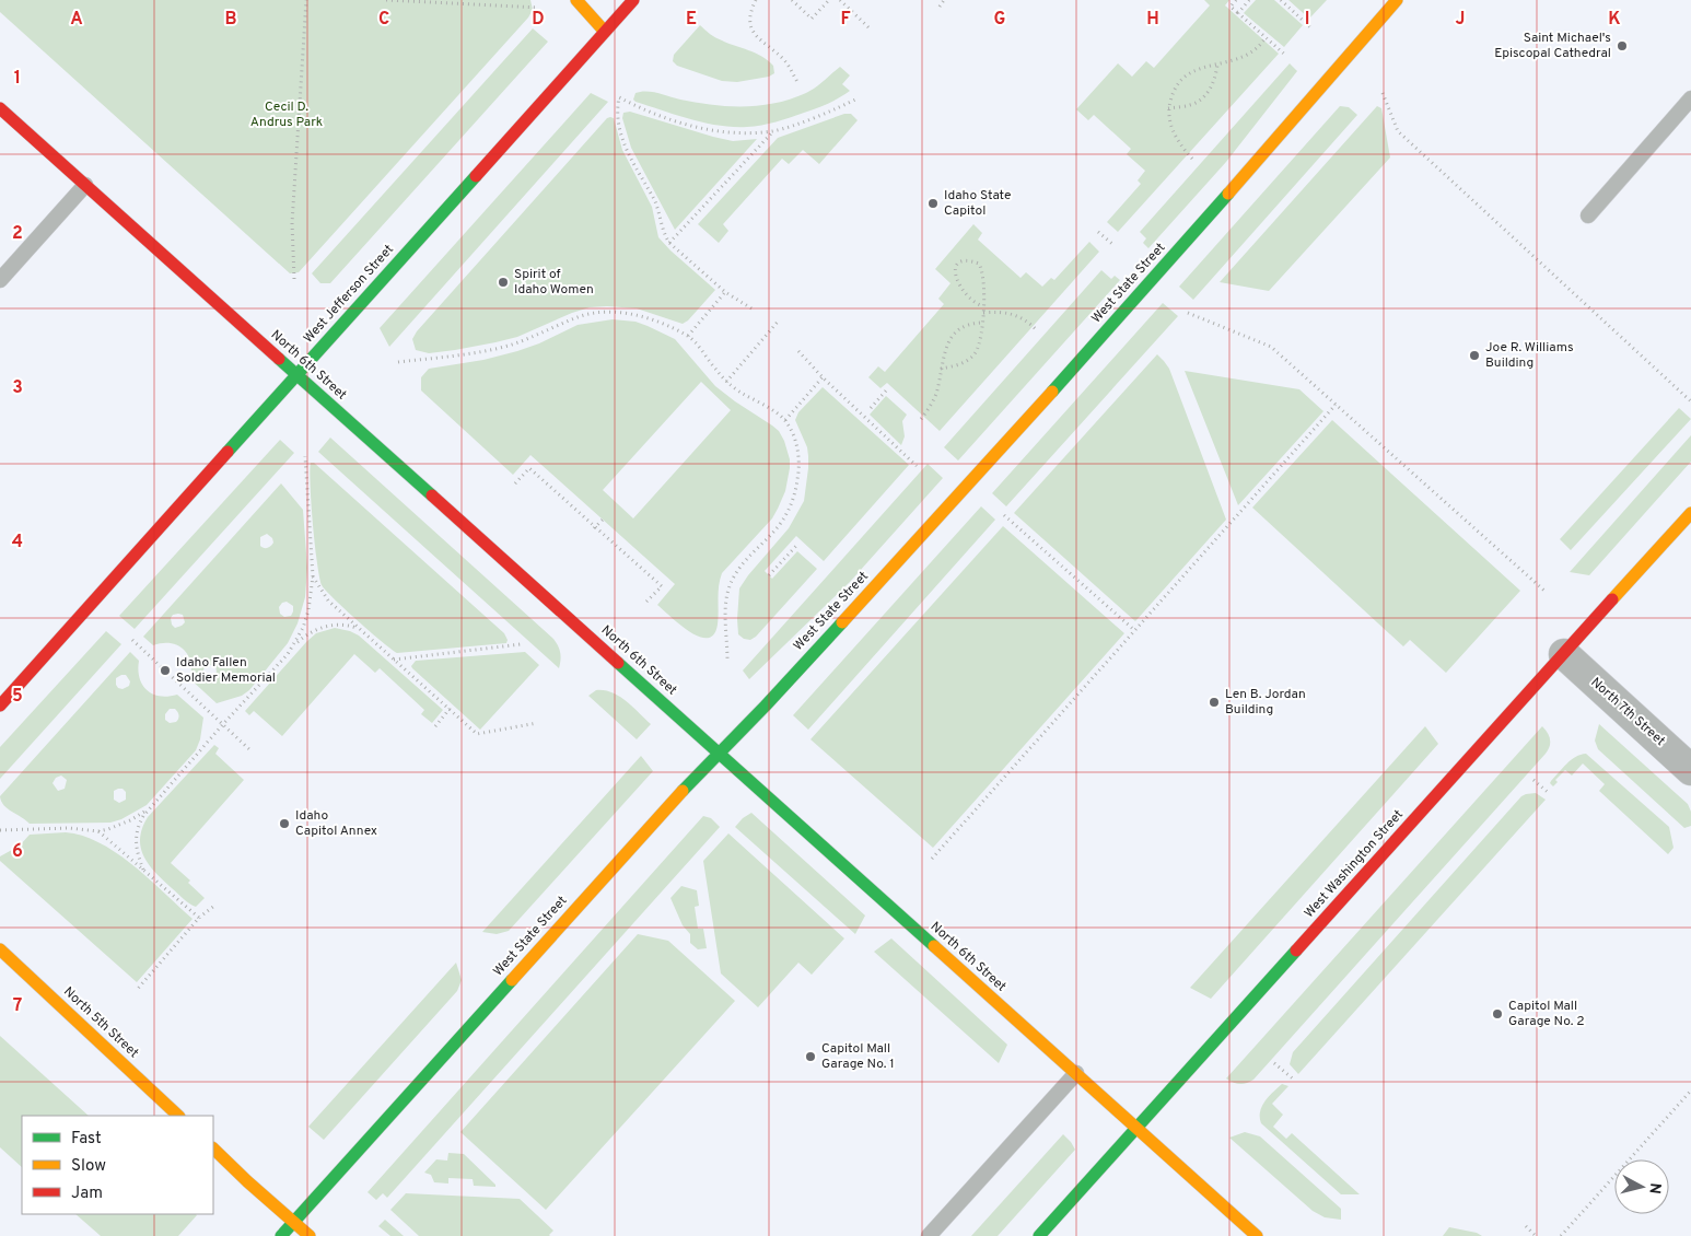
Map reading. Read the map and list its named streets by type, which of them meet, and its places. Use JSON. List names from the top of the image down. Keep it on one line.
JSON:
{"streets":{"street":["West State Street","West Jefferson Street","North 6th Street","North 7th Street","West Washington Street","North 5th Street"]},"crossings":[["West State Street","North 6th Street"],["West Jefferson Street","North 6th Street"],["North 6th Street","West Washington Street"],["North 7th Street","West Washington Street"]],"parks":["Cecil D. Andrus Park"],"places":["Saint Michael's Episcopal Cathedral","Idaho State Capitol","Spirit of Idaho Women","Joe R. Williams Building","Idaho Fallen Soldier Memorial","Len B. Jordan Building","Idaho Capitol Annex","Capitol Mall Garage No. 2","Capitol Mall Garage No. 1"],"legend":["Fast","Slow","Jam"],"north":"right","grid":{"columns":["A","B","C","D","E","F","G","H","I","J","K"],"rows":["1","2","3","4","5","6","7"]}}
